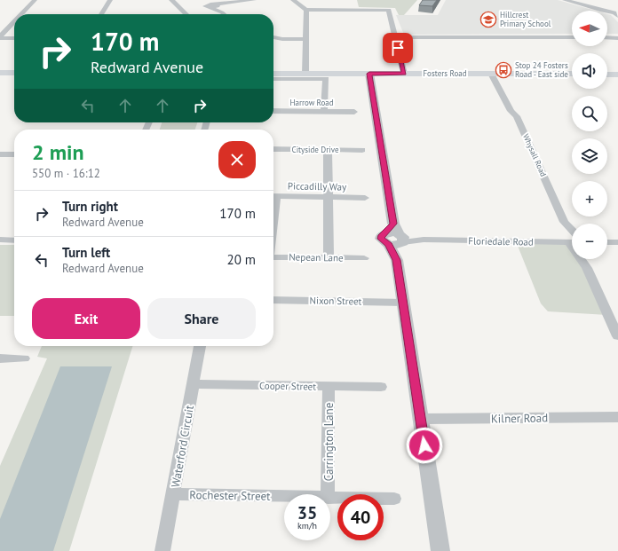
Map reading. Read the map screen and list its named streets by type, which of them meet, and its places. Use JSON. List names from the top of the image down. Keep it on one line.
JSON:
{"streets":{"main road":["Fosters Road"],"street":["Harrow Road","Cityside Drive","Whysall Road","Piccadilly Way","Floriedale Road","Nepean Lane","Nixon Street","Cooper Street","Kilner Road","Carrington Lane","Waterford Circuit","Rochester Street"]},"crossings":[["Fosters Road","Whysall Road"],["Cooper Street","Carrington Lane"],["Cooper Street","Waterford Circuit"],["Waterford Circuit","Rochester Street"]],"places":{"school or university":["Hillcrest Primary School"],"bus stop":["Stop 24 Fosters Road - East side"]},"north":"left","page":{"map_buttons":["+","−"],"turn":["170 m","Redward Avenue"],"heading":["2 min","550 m · 16:12"],"list":[{"name":"Turn right","note":"Redward Avenue","value":"170 m"},{"name":"Turn left","note":"Redward Avenue","value":"20 m"}],"buttons":["Exit","Share"],"speed":"35 km/h","limit":"40"}}
